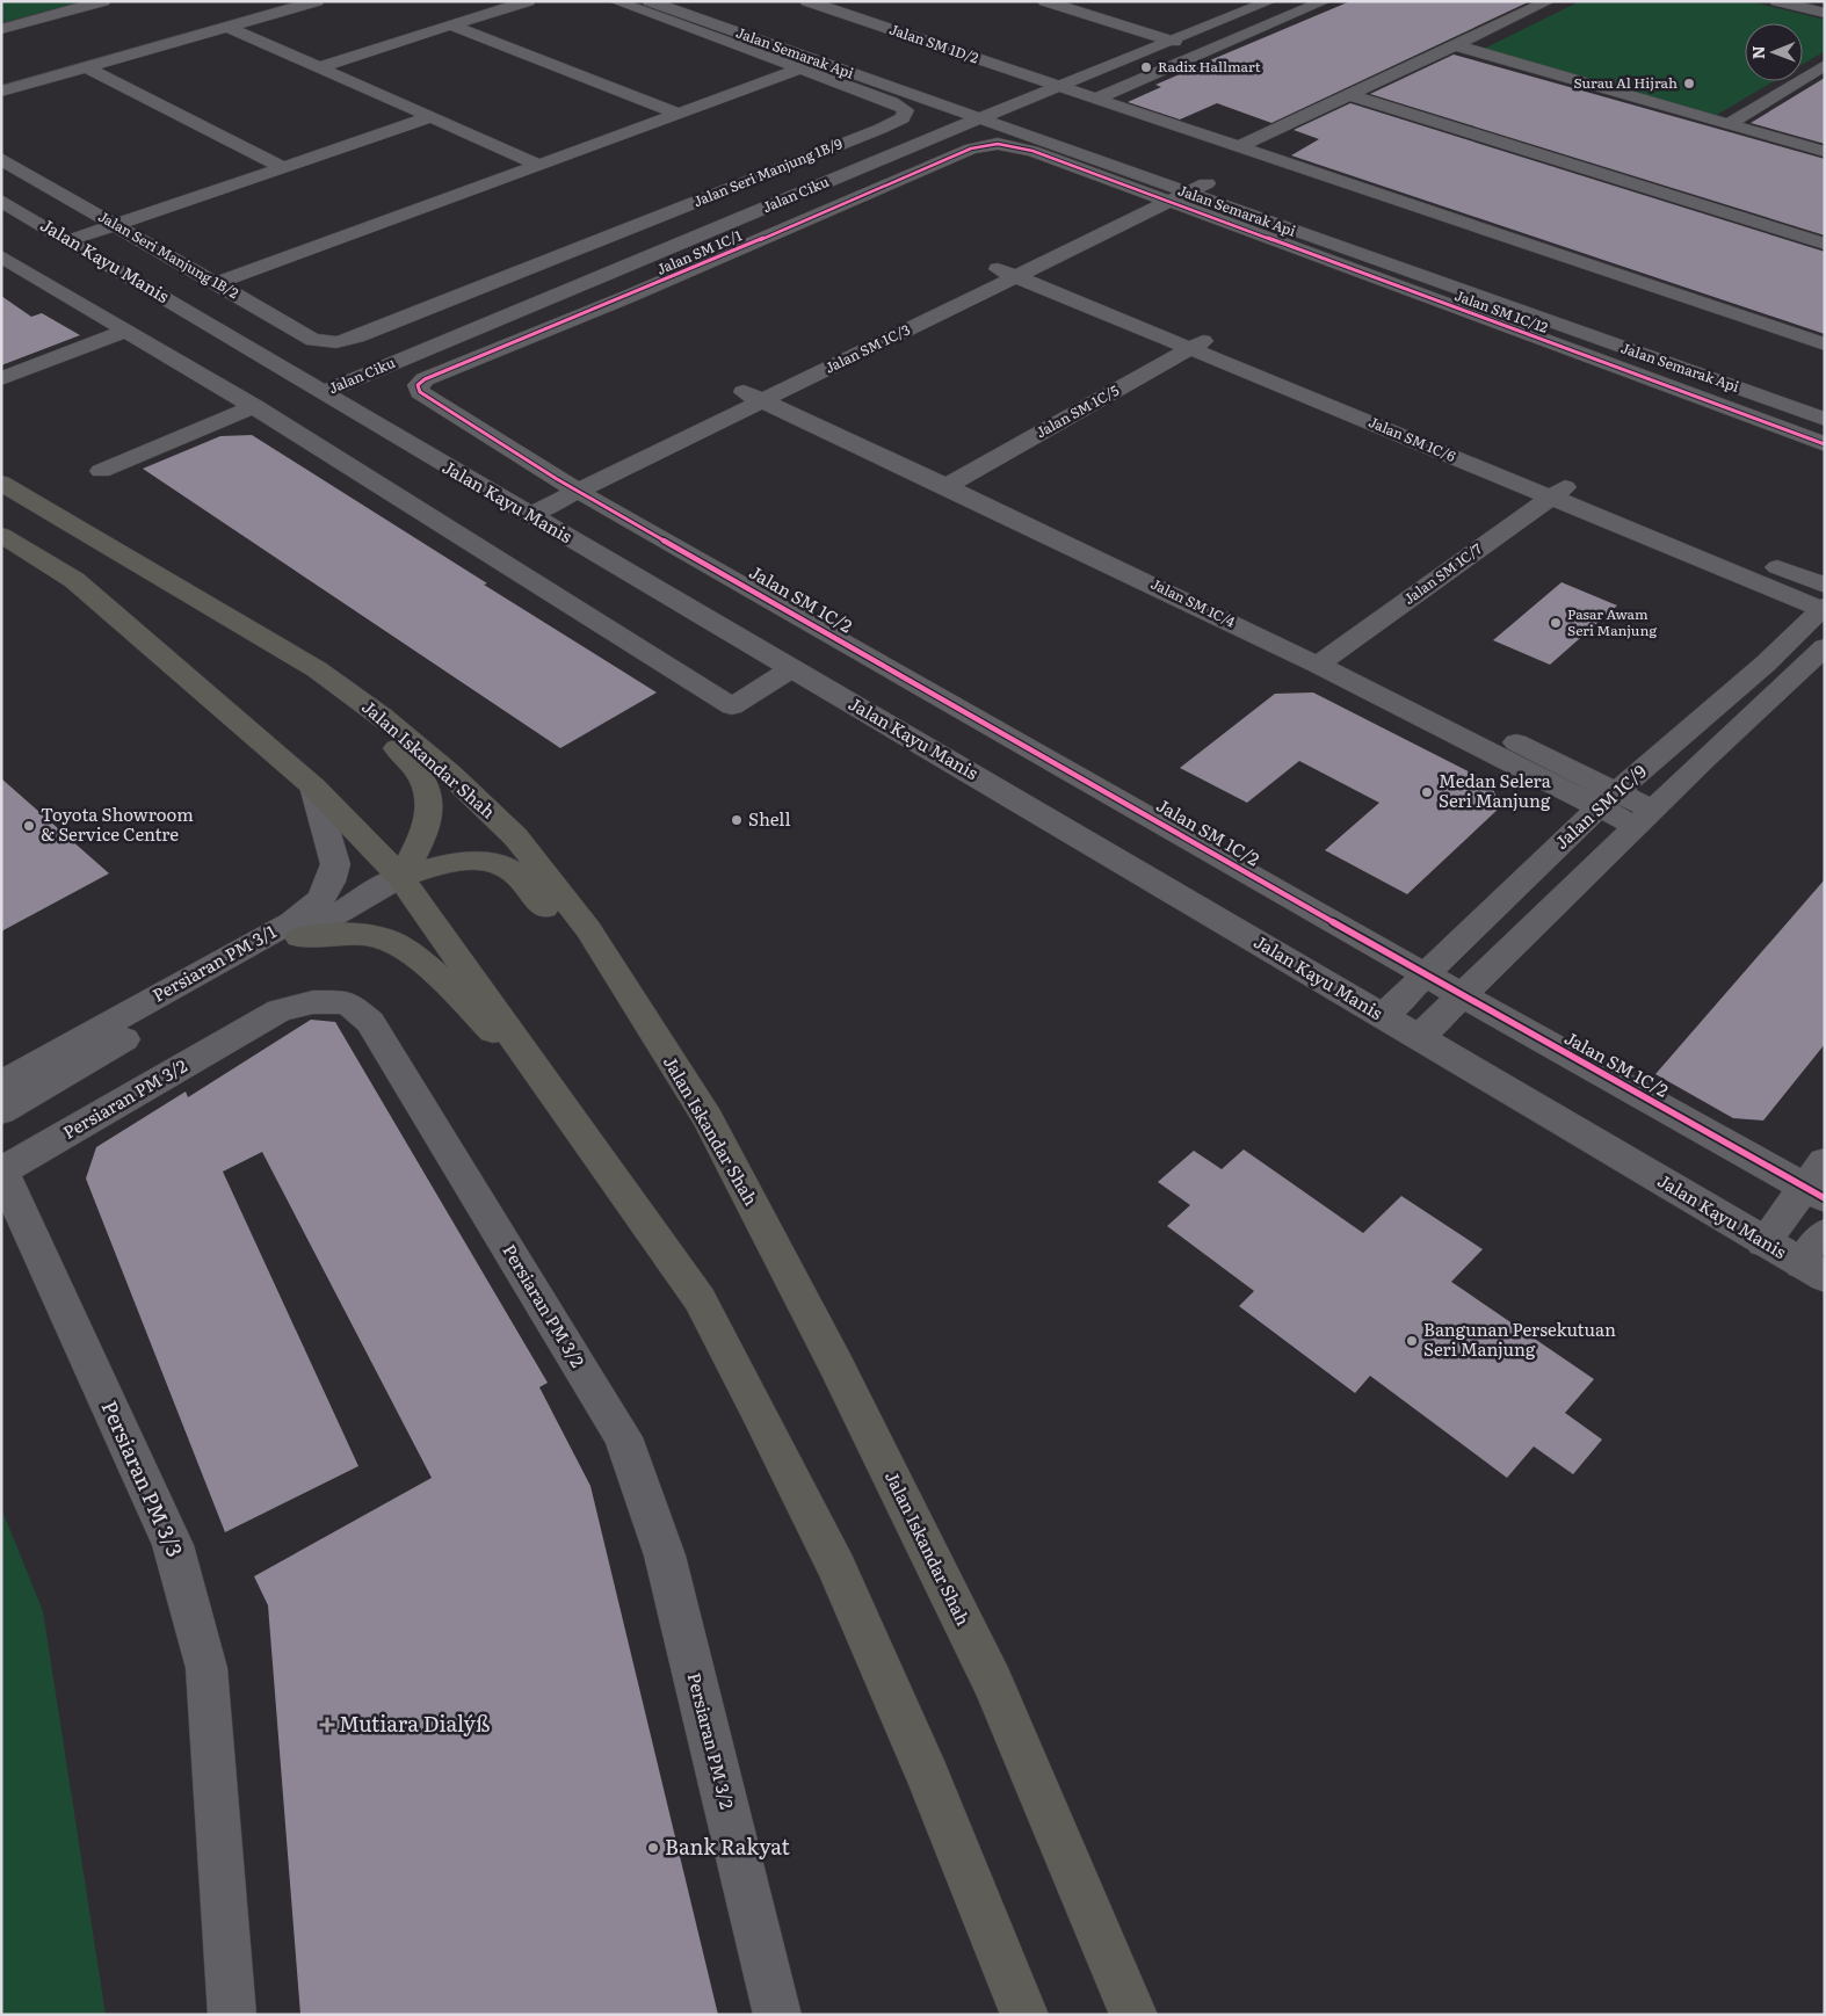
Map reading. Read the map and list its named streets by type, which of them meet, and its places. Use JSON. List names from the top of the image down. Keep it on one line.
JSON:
{"streets":{"main road":["Jalan Iskandar Shah"],"street":["Jalan SM 1D/2","Jalan Semarak Api","Jalan Seri Manjung 1B/9","Jalan Ciku","Jalan SM 1C/1","Jalan Seri Manjung 1B/2","Jalan Kayu Manis","Jalan SM 1C/12","Jalan SM 1C/3","Jalan SM 1C/5","Jalan SM 1C/6","Jalan SM 1C/7","Jalan SM 1C/2","Jalan SM 1C/4","Jalan SM 1C/9","Persiaran PM 3/1","Persiaran PM 3/2","Persiaran PM 3/3"]},"crossings":[["Jalan SM 1D/2","Jalan Ciku"],["Jalan Semarak Api","Jalan Ciku"],["Jalan Semarak Api","Jalan SM 1C/1"],["Jalan Semarak Api","Jalan SM 1C/12"],["Jalan Semarak Api","Jalan SM 1C/3"],["Jalan Seri Manjung 1B/9","Jalan Seri Manjung 1B/2"],["Jalan Ciku","Jalan Kayu Manis"],["Jalan SM 1C/1","Jalan SM 1C/12"],["Jalan SM 1C/1","Jalan SM 1C/3"],["Jalan SM 1C/1","Jalan SM 1C/2"],["Jalan Kayu Manis","Jalan SM 1C/3"],["Jalan Kayu Manis","Jalan SM 1C/9"],["Jalan SM 1C/12","Jalan SM 1C/3"],["Jalan SM 1C/3","Jalan SM 1C/6"],["Jalan SM 1C/3","Jalan SM 1C/2"],["Jalan SM 1C/3","Jalan SM 1C/4"],["Jalan SM 1C/5","Jalan SM 1C/6"],["Jalan SM 1C/5","Jalan SM 1C/4"],["Jalan SM 1C/6","Jalan SM 1C/7"],["Jalan SM 1C/6","Jalan SM 1C/9"],["Jalan SM 1C/7","Jalan SM 1C/4"],["Jalan SM 1C/2","Jalan SM 1C/9"],["Jalan SM 1C/4","Jalan SM 1C/9"],["Persiaran PM 3/2","Persiaran PM 3/3"]],"places":{"other":["Radix Hallmart","Surau Al Hijrah","Pasar Awam Seri Manjung","Medan Selera Seri Manjung","Shell","Toyota Showroom & Service Centre","Bangunan Persekutuan Seri Manjung","Bank Rakyat"],"health":["Mutiara Dialýß"]},"north":"left"}
